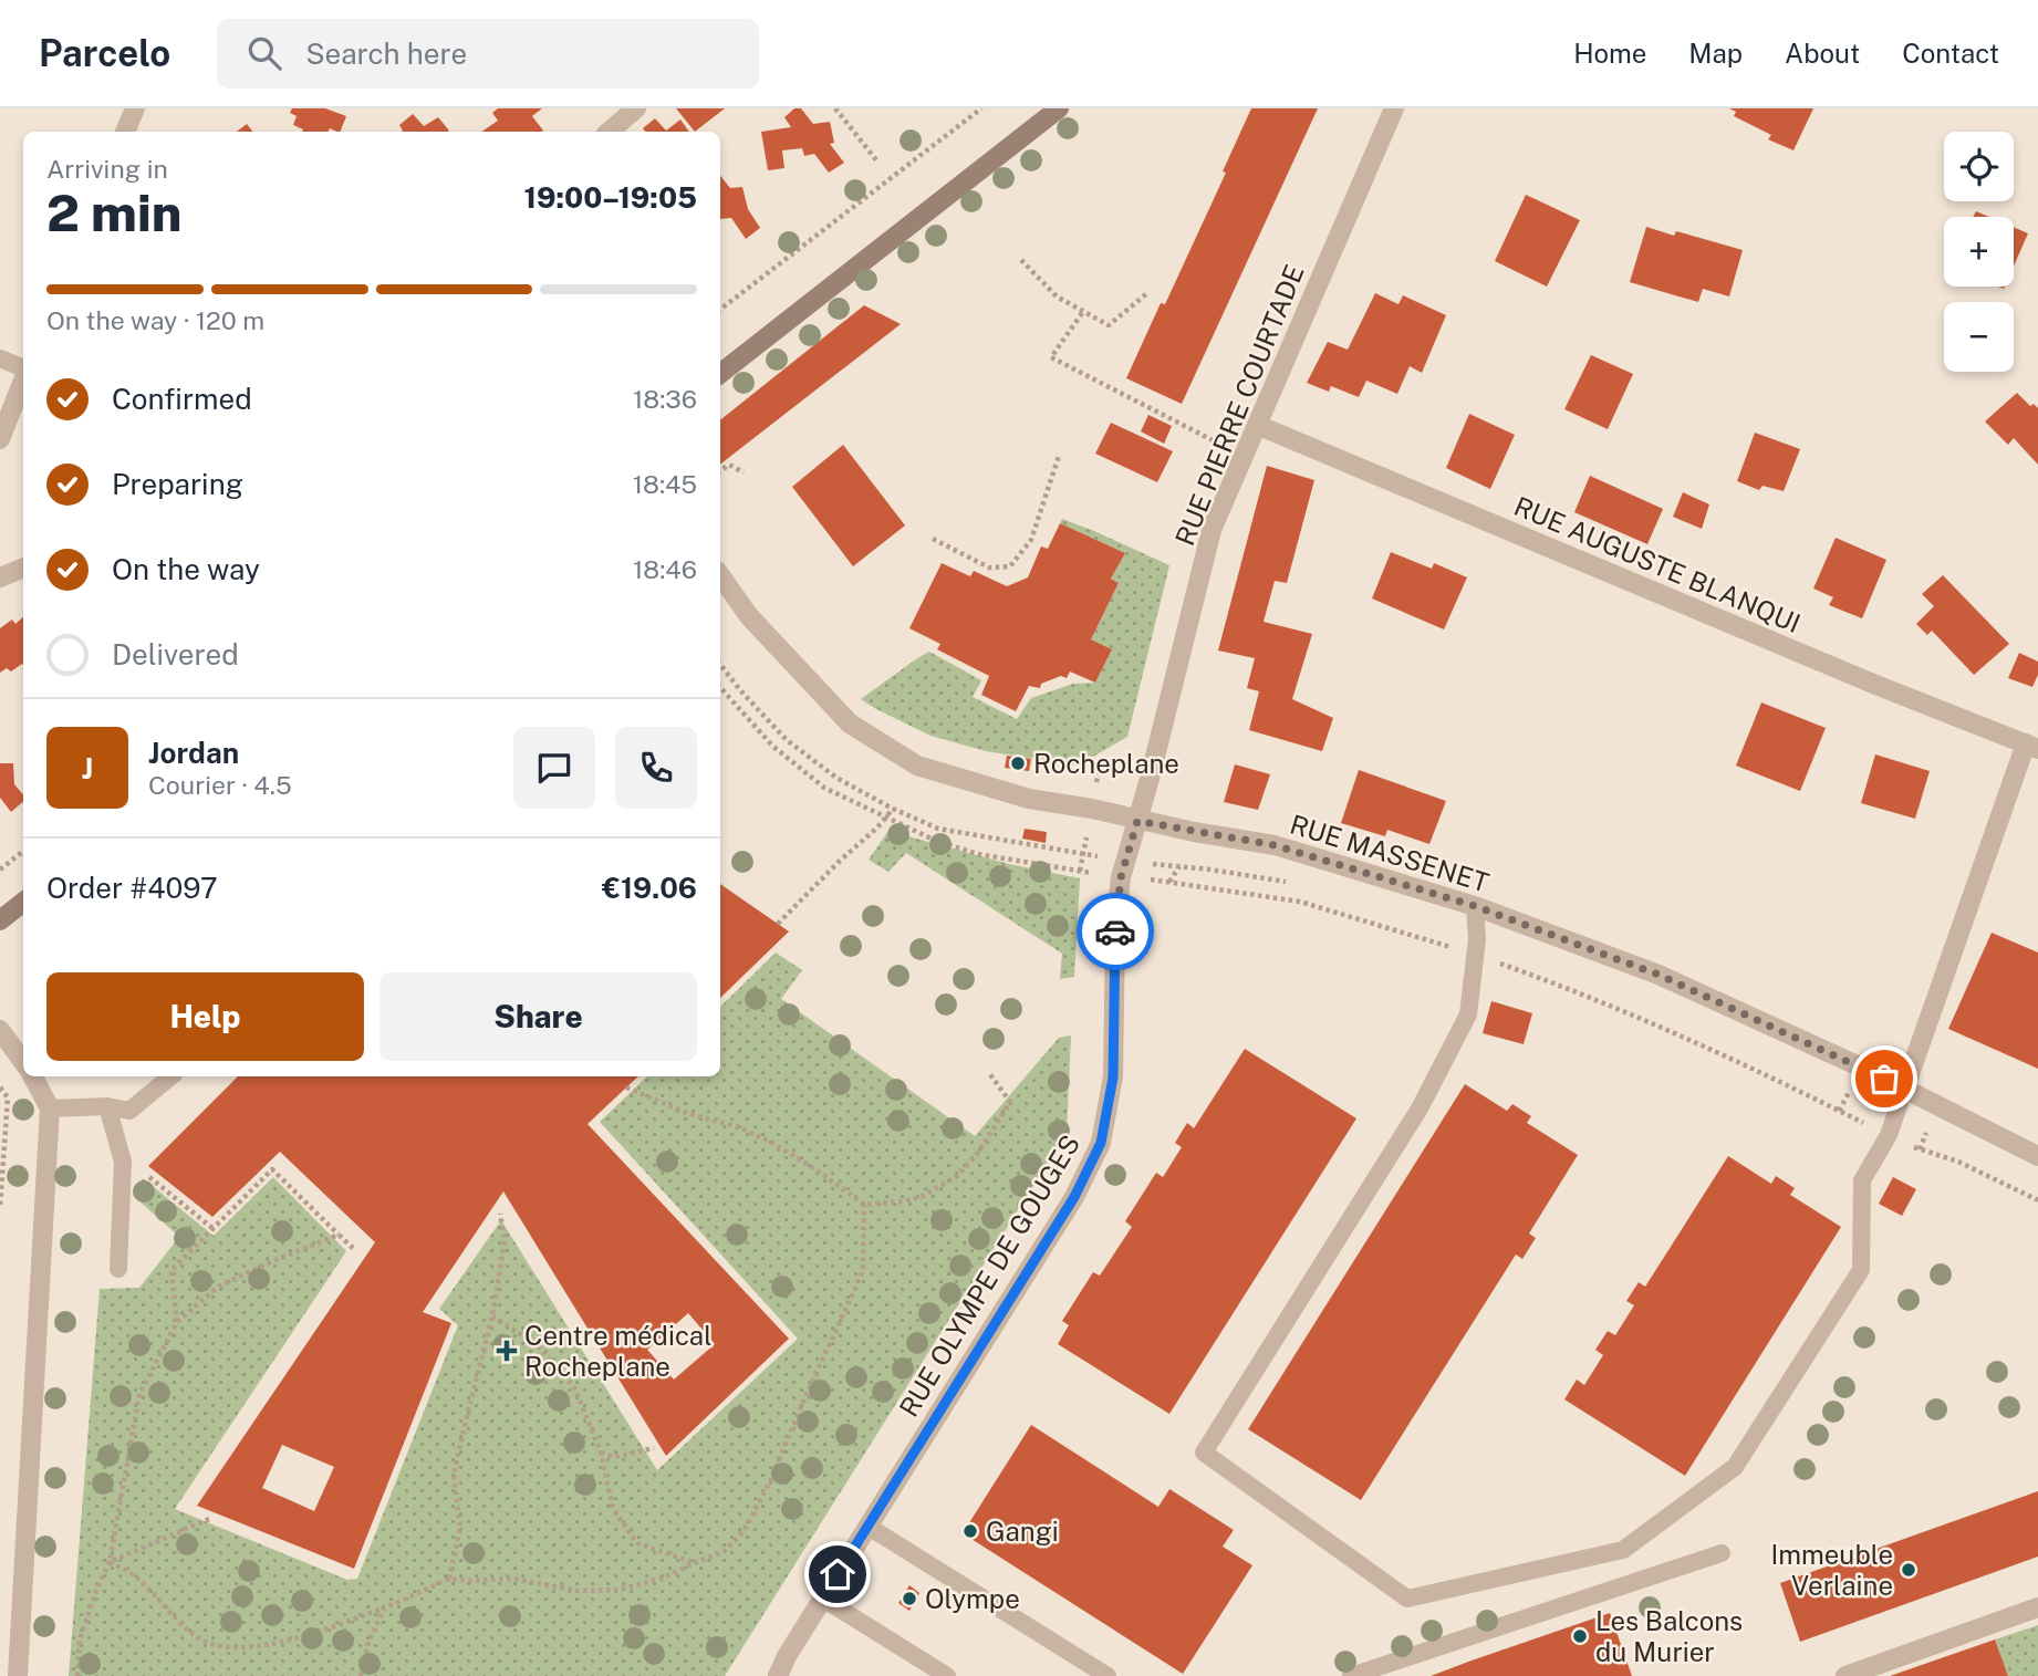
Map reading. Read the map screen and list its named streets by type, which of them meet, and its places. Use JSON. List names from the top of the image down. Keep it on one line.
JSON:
{"streets":{"street":["RUE PIERRE COURTADE","RUE AUGUSTE BLANQUI","RUE MASSENET","RUE OLYMPE DE GOUGES"]},"crossings":[["RUE PIERRE COURTADE","RUE AUGUSTE BLANQUI"],["RUE PIERRE COURTADE","RUE MASSENET"],["RUE PIERRE COURTADE","RUE OLYMPE DE GOUGES"],["RUE MASSENET","RUE OLYMPE DE GOUGES"]],"places":{"other":["Rocheplane","Gangi","Immeuble Verlaine","Olympe","Les Balcons du Murier"],"health":["Centre médical Rocheplane"]},"page":{"header":"Parcelo","search":"Search here","nav":["Home","Map","About","Contact"],"map_buttons":["+","−"],"heading":["2 min","Arriving in","19:00–19:05"],"panel":["Jordan","Courier · 4.5","Order #4097","€19.06"],"bar":"On the way · 120 m","list":[["Confirmed","18:36"],["Preparing","18:45"],["On the way","18:46"],"Delivered"],"round":"J","buttons":["Help","Share"]}}
